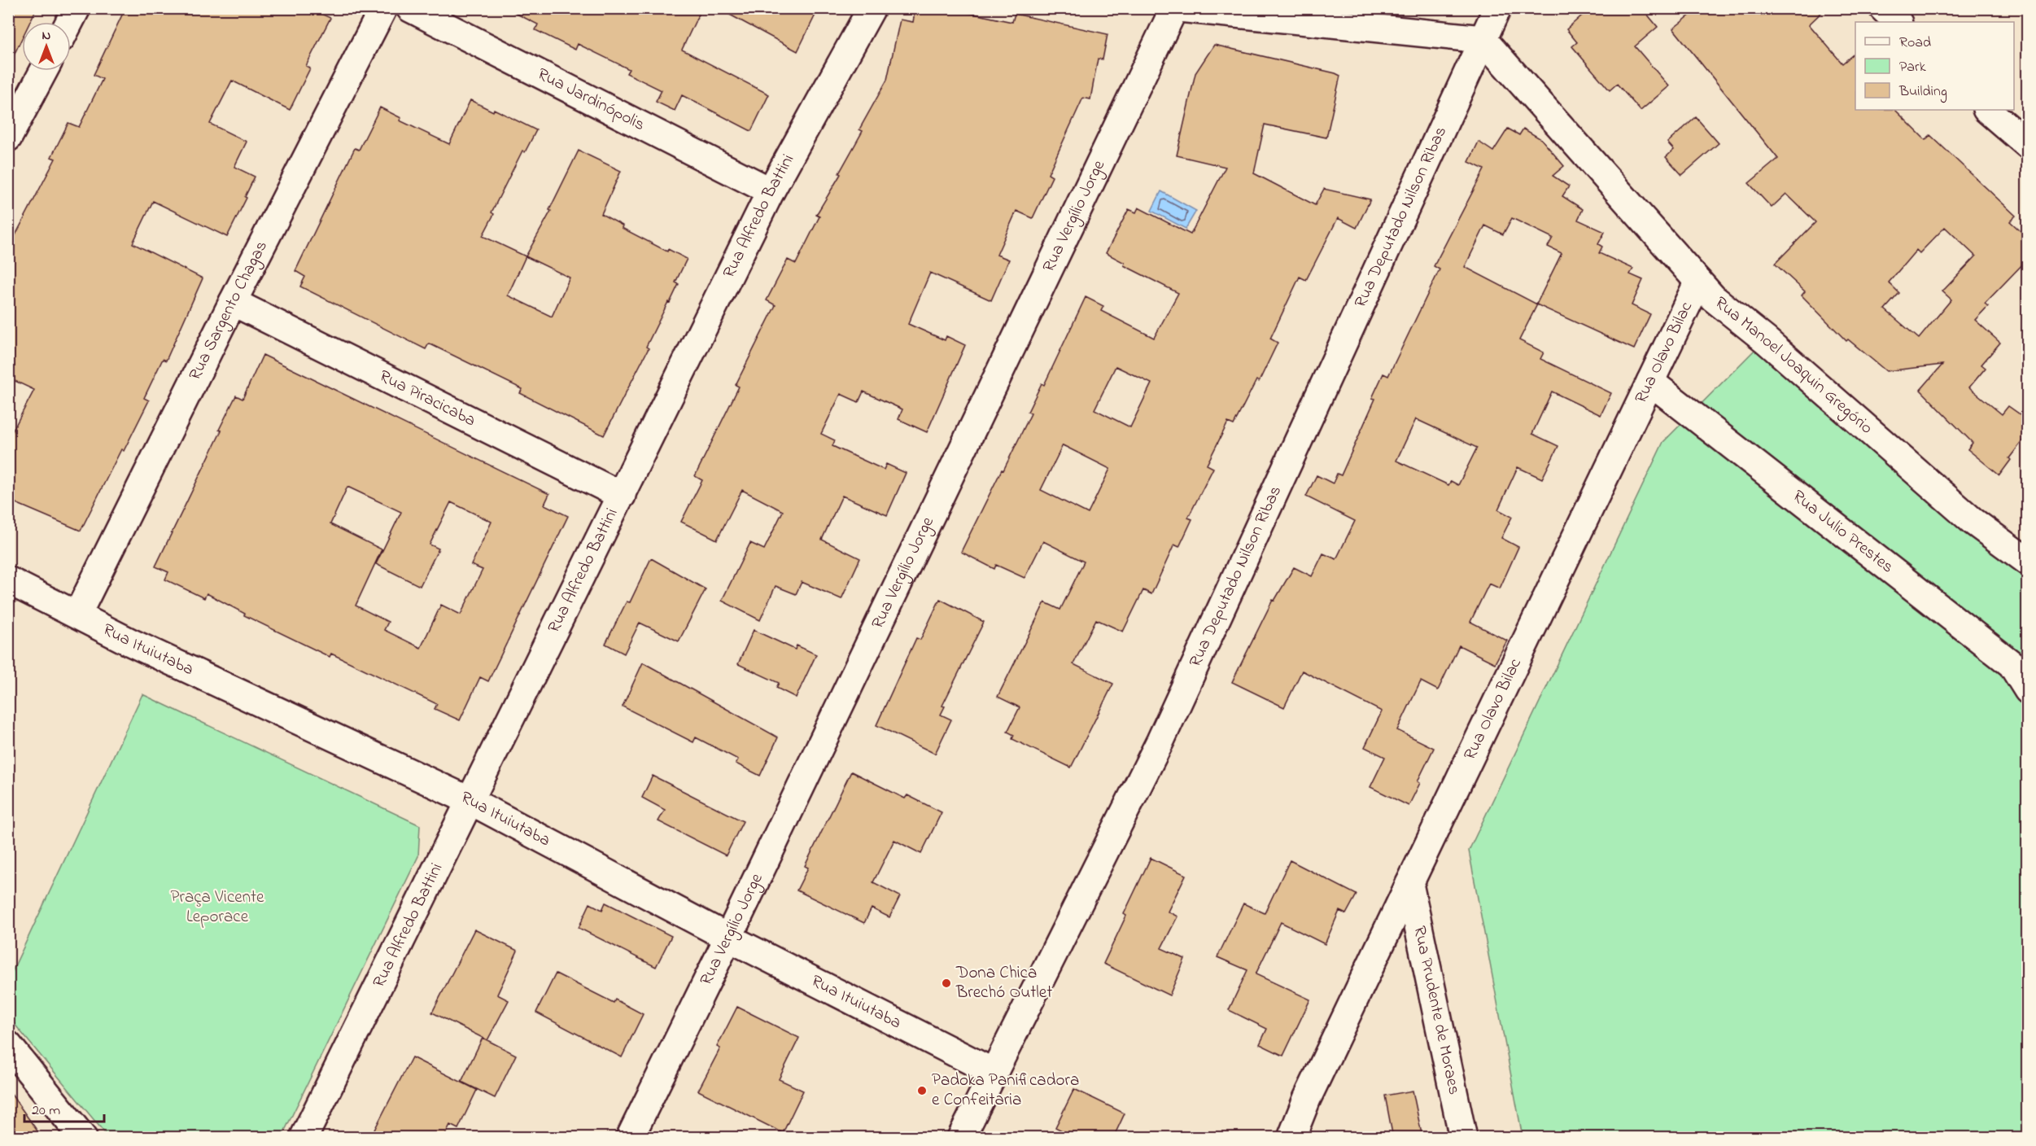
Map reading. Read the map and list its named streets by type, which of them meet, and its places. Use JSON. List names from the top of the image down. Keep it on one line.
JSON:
{"streets":{"street":["Rua Jardinópolis","Rua Alfredo Battini","Rua Vergílio Jorge","Rua Deputado Nilson Ribas","Rua Sargento Chagas","Rua Olavo Bilac","Rua Manoel Joaquin Gregório","Rua Piracicaba","Rua Julio Prestes","Rua Ituiutaba","Rua Prudente de Moraes"]},"crossings":[["Rua Jardinópolis","Rua Alfredo Battini"],["Rua Alfredo Battini","Rua Piracicaba"],["Rua Alfredo Battini","Rua Ituiutaba"],["Rua Vergílio Jorge","Rua Ituiutaba"],["Rua Deputado Nilson Ribas","Rua Manoel Joaquin Gregório"],["Rua Deputado Nilson Ribas","Rua Ituiutaba"],["Rua Sargento Chagas","Rua Piracicaba"],["Rua Sargento Chagas","Rua Ituiutaba"],["Rua Olavo Bilac","Rua Manoel Joaquin Gregório"],["Rua Olavo Bilac","Rua Julio Prestes"],["Rua Olavo Bilac","Rua Prudente de Moraes"]],"parks":["Praça Vicente Leporace"],"places":["Dona Chica Brechó Outlet","Padoka Panificadora e Confeitaria"],"legend":["Road","Park","Building"],"scale_bar":"20 m","north":"top"}
